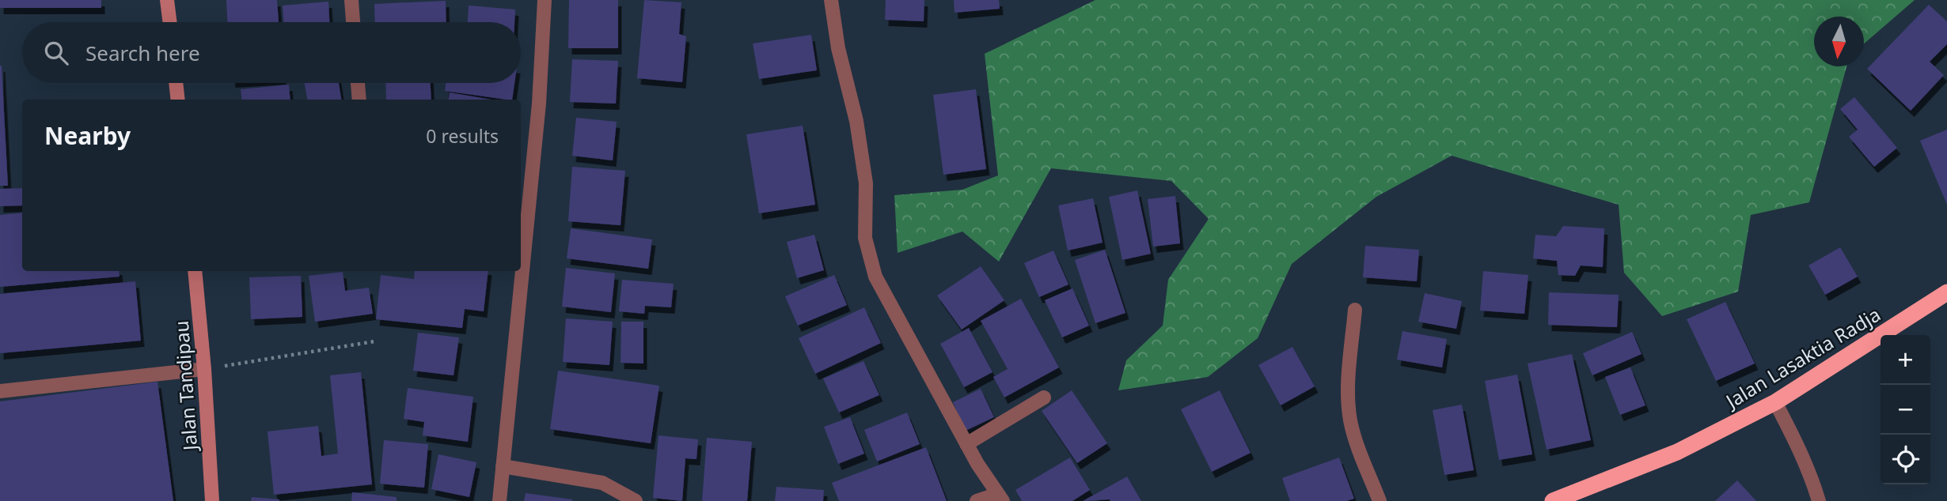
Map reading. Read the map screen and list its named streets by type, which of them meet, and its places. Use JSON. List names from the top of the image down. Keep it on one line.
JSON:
{"streets":{"highway":["Jalan Lasaktia Radja"],"street":["Jalan Tandipau"]},"north":"bottom","page":{"search":"Search here","heading":["Nearby","0 results"],"map_buttons":["+","−"]}}
